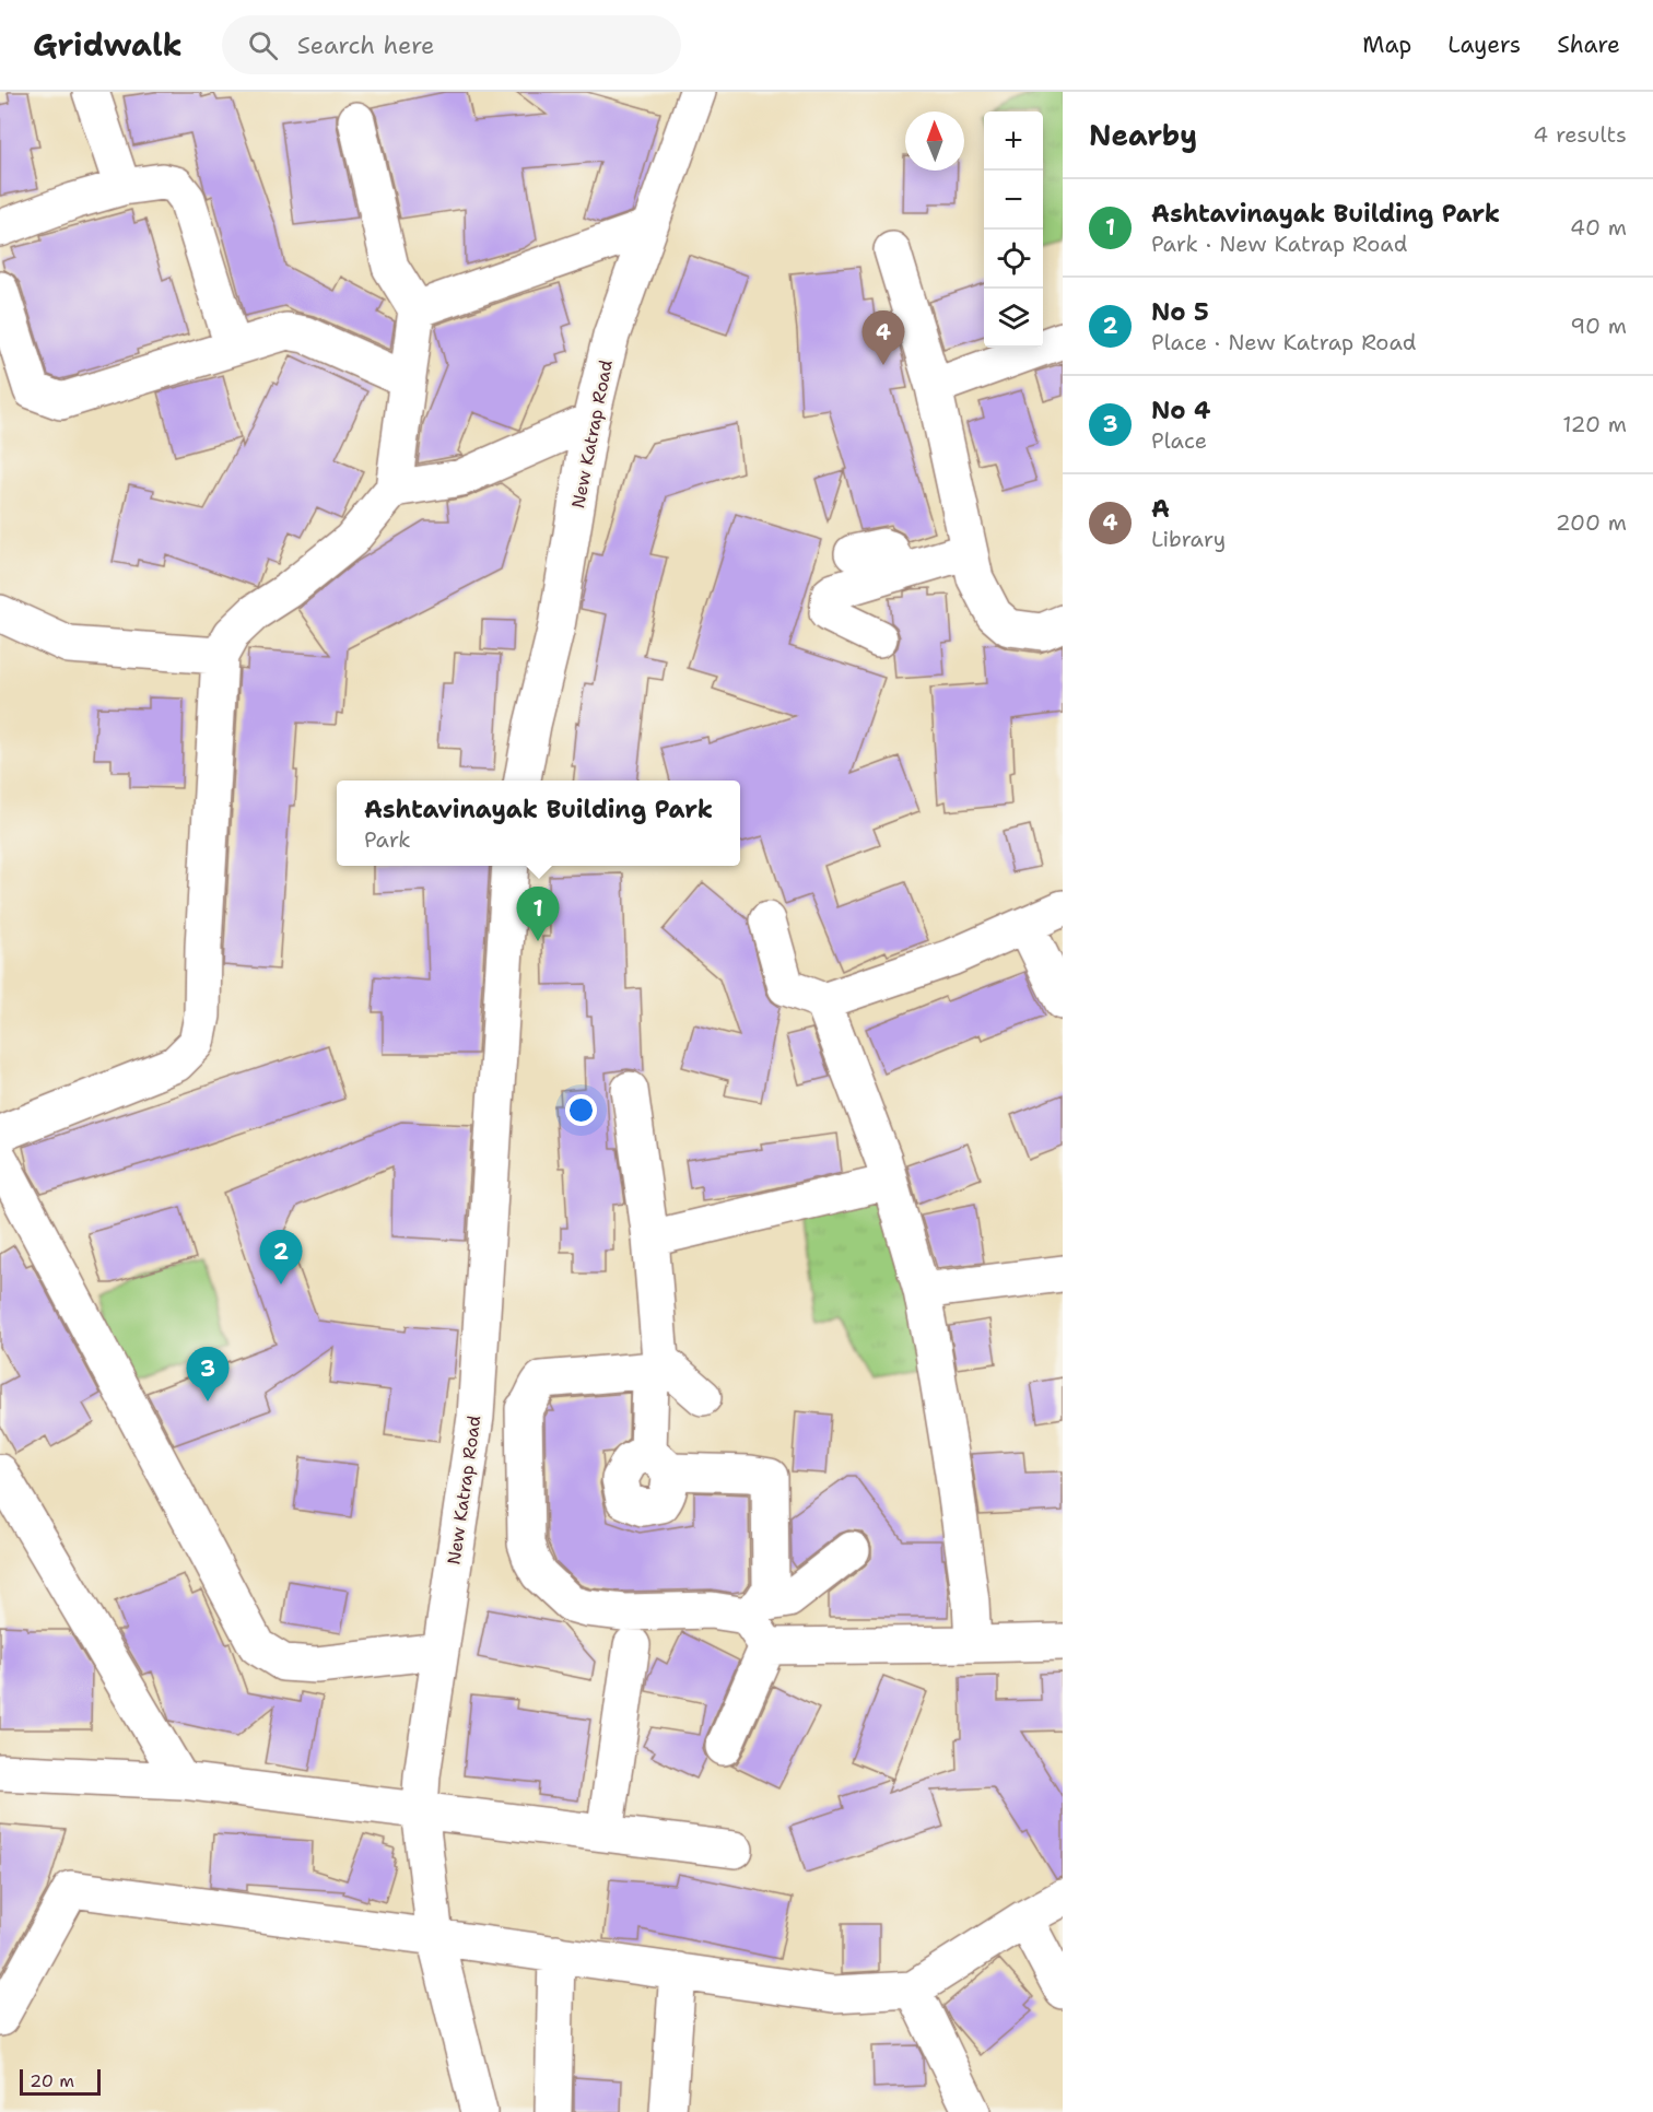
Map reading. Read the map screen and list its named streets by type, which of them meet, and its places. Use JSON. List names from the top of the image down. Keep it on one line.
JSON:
{"streets":{"street":["New Katrap Road"]},"scale_bar":"20 m","north":"top","page":{"header":"Gridwalk","search":"Search here","nav":["Map","Layers","Share"],"heading":["Nearby","4 results"],"map_buttons":["+","−"],"list":[{"mark":"1","name":"Ashtavinayak Building Park","note":"Park · New Katrap Road","value":"40 m"},{"mark":"2","name":"No 5","note":"Place · New Katrap Road","value":"90 m"},{"mark":"3","name":"No 4","note":"Place","value":"120 m"},{"mark":"4","name":"A","note":"Library","value":"200 m"}],"pins":["4","1","2","3"],"popup":["Ashtavinayak Building Park","Park"],"scale":"20 m"}}
